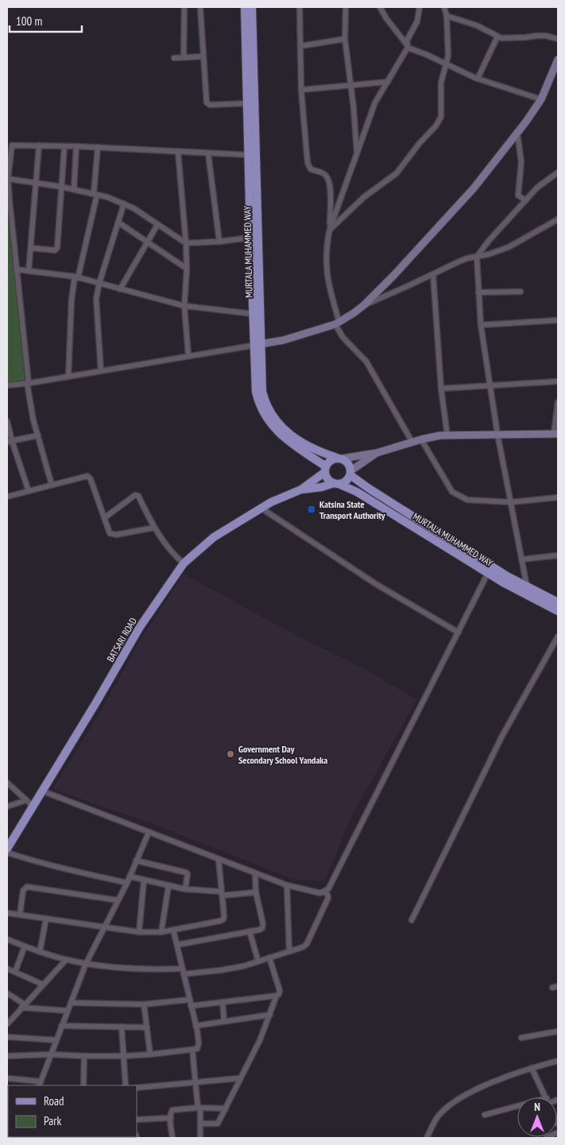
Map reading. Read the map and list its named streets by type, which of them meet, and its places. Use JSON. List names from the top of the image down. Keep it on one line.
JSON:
{"streets":{"main road":["MURTALA MUHAMMED WAY","BATSARI ROAD"]},"places":{"transit":["Katsina State Transport Authority"],"other":["Government Day Secondary School Yandaka"]},"legend":["Road","Park"],"scale_bar":"100 m","north":"top"}
